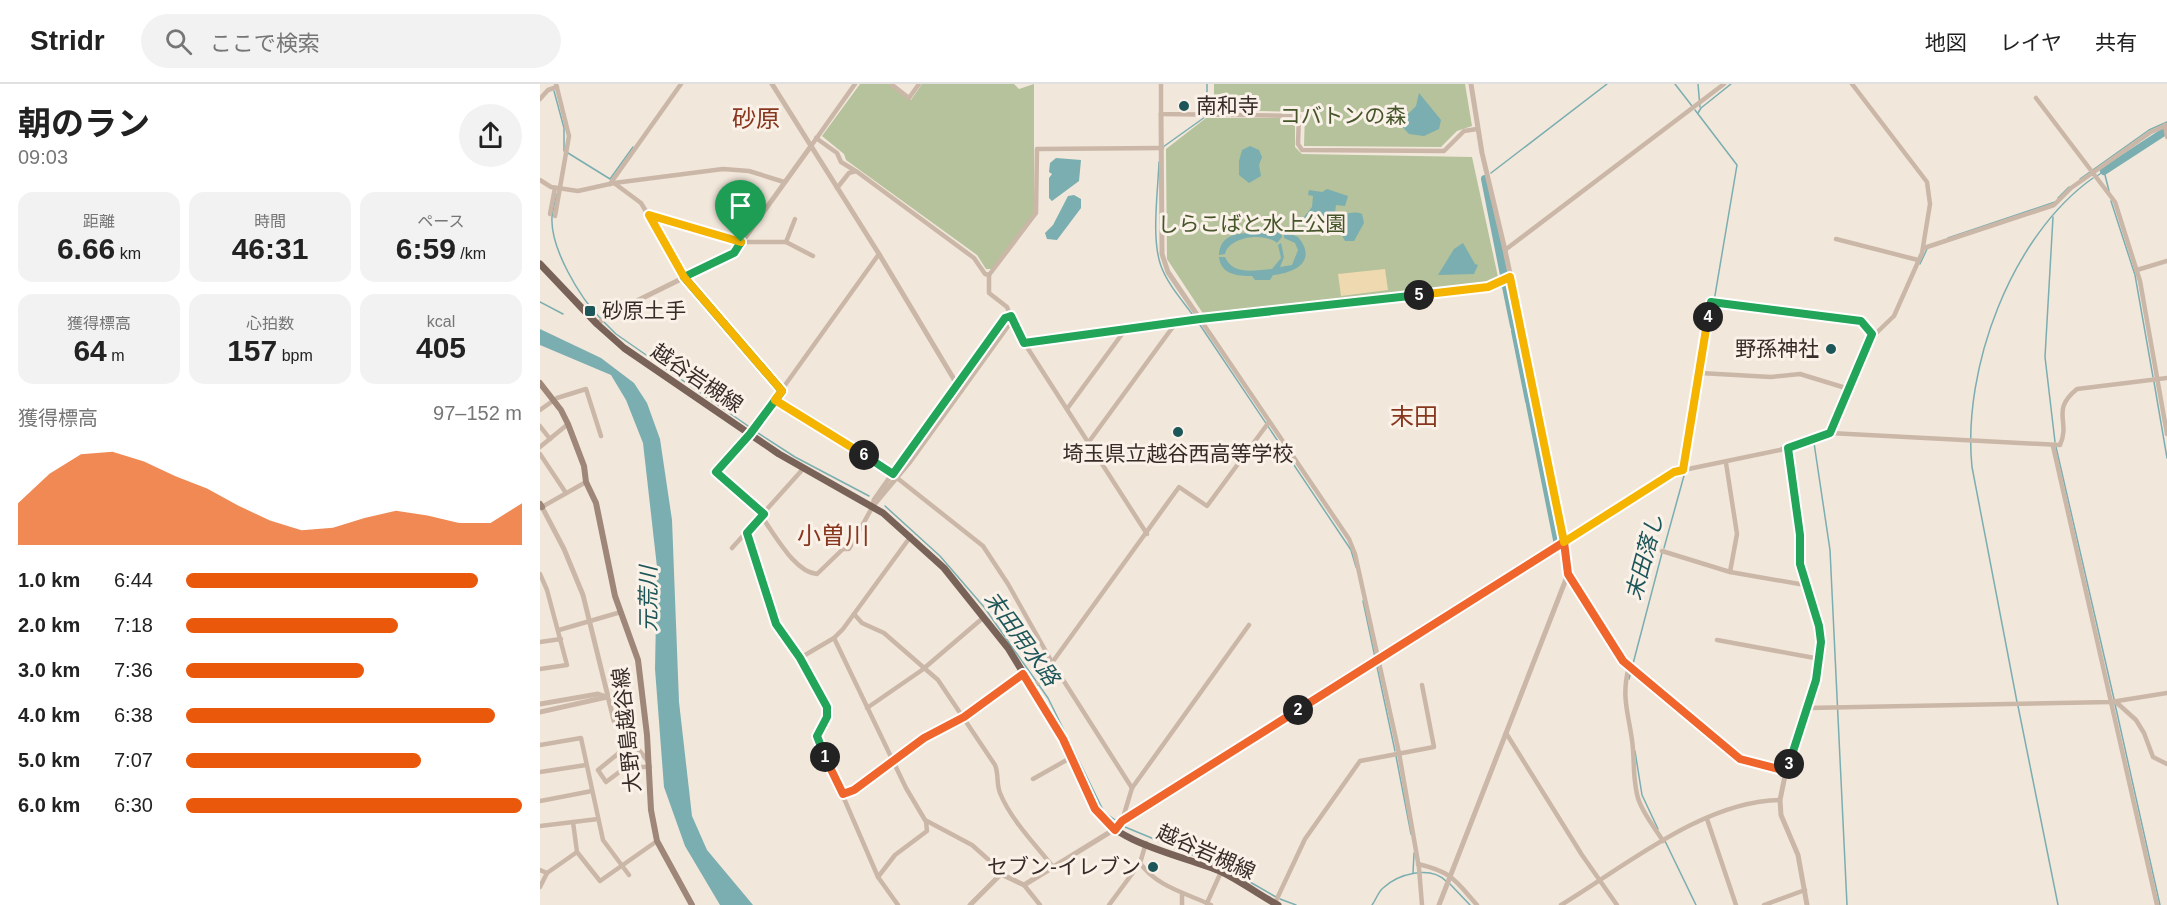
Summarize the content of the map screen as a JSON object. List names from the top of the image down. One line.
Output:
{"streets":{"main road":["越谷岩槻線","大野島越谷線"]},"districts":["砂原","末田","小曽川"],"water":["末田落し","元荒川","末田用水路"],"parks":["コバトンの森","しらこばと水上公園"],"places":{"other":["南和寺","野孫神社","埼玉県立越谷西高等学校","セブン-イレブン"],"transit":["砂原土手"]},"page":{"header":"Stridr","search":"ここで検索","nav":["地図","レイヤ","共有"],"heading":["朝のラン","09:03"],"stats":[["距離","6.66 km"],["時間","46:31"],["ペース","6:59 /km"],["獲得標高","64 m"],["心拍数","157 bpm"],["kcal","405"]],"pins":["5","4","6","2","1","3"],"chart":["獲得標高","97–152 m"],"list":[{"name":"1.0 km","note":"6:44"},{"name":"2.0 km","note":"7:18"},{"name":"3.0 km","note":"7:36"},{"name":"4.0 km","note":"6:38"},{"name":"5.0 km","note":"7:07"},{"name":"6.0 km","note":"6:30"}]}}
